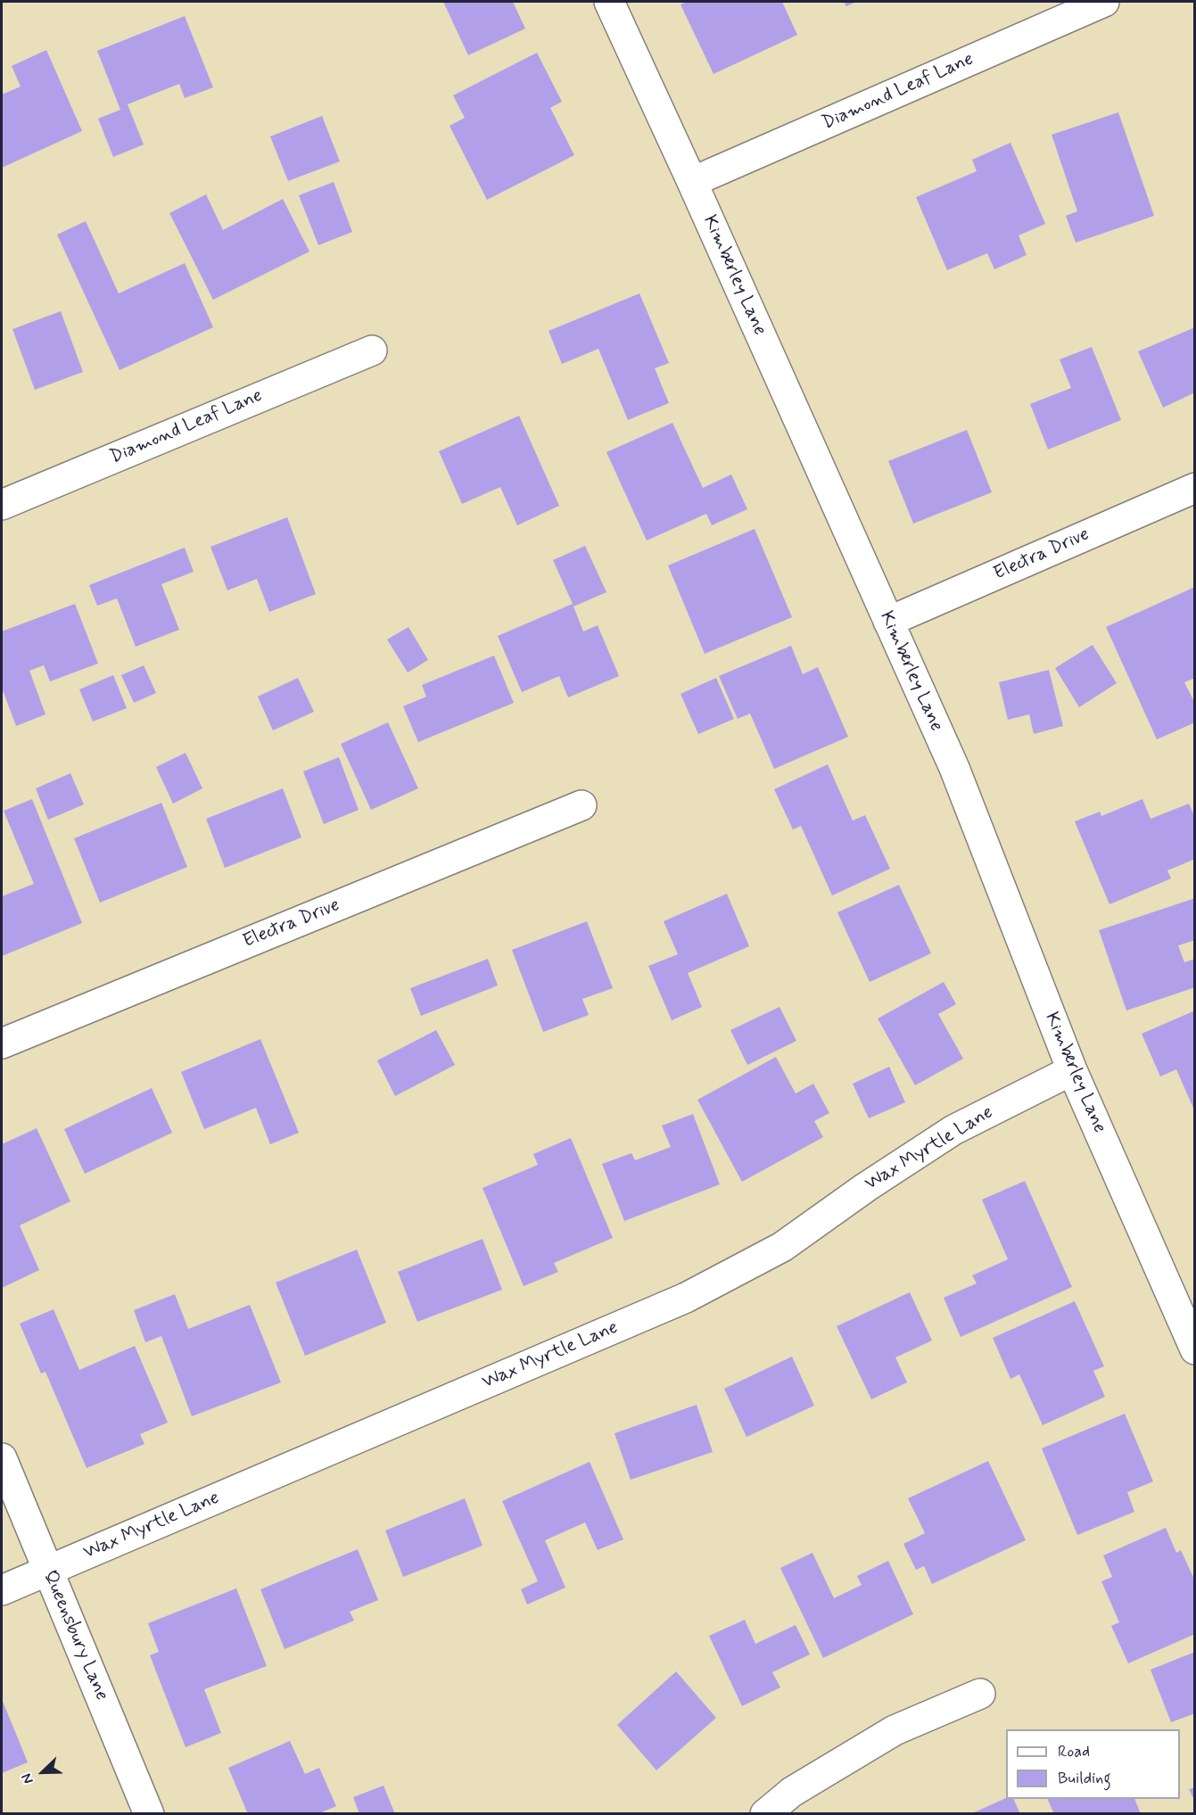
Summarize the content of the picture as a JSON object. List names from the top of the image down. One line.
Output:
{"streets":{"street":["Diamond Leaf Lane","Kimberley Lane","Electra Drive","Wax Myrtle Lane","Queensbury Lane"]},"crossings":[["Diamond Leaf Lane","Kimberley Lane"],["Kimberley Lane","Electra Drive"],["Kimberley Lane","Wax Myrtle Lane"],["Wax Myrtle Lane","Queensbury Lane"]],"legend":["Road","Building"],"north":"bottom left"}
